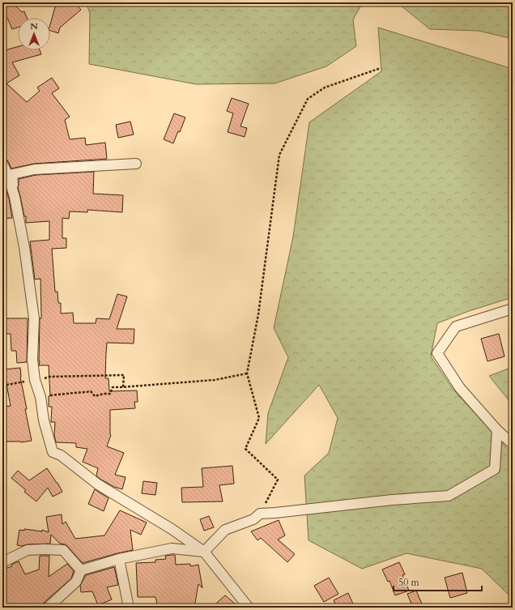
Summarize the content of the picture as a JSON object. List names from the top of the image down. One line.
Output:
{"scale_bar":"50 m","north":"top"}
